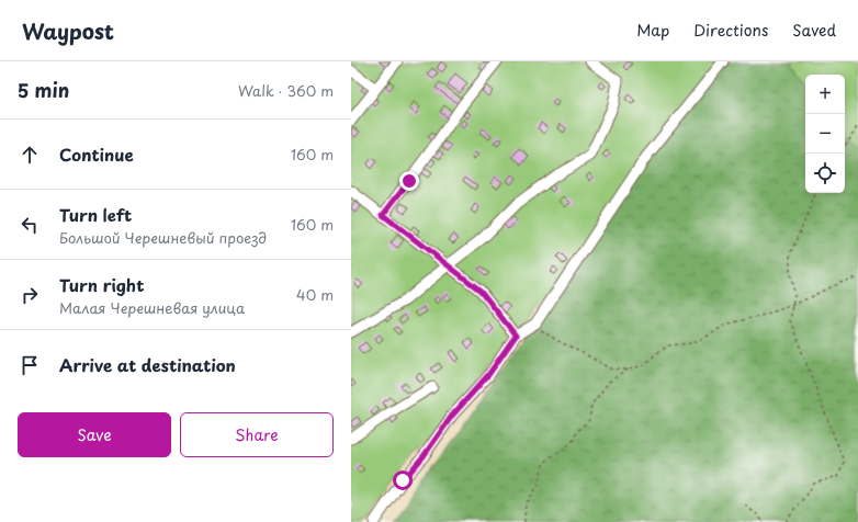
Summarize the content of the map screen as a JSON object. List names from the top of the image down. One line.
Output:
{"page":{"header":"Waypost","nav":["Map","Directions","Saved"],"heading":["5 min","Walk · 360 m"],"map_buttons":["+","−"],"list":[["Continue","160 m"],["Turn left","Большой Черешневый проезд","160 m"],["Turn right","Малая Черешневая улица","40 m"],"Arrive at destination"],"buttons":["Save","Share"]}}
